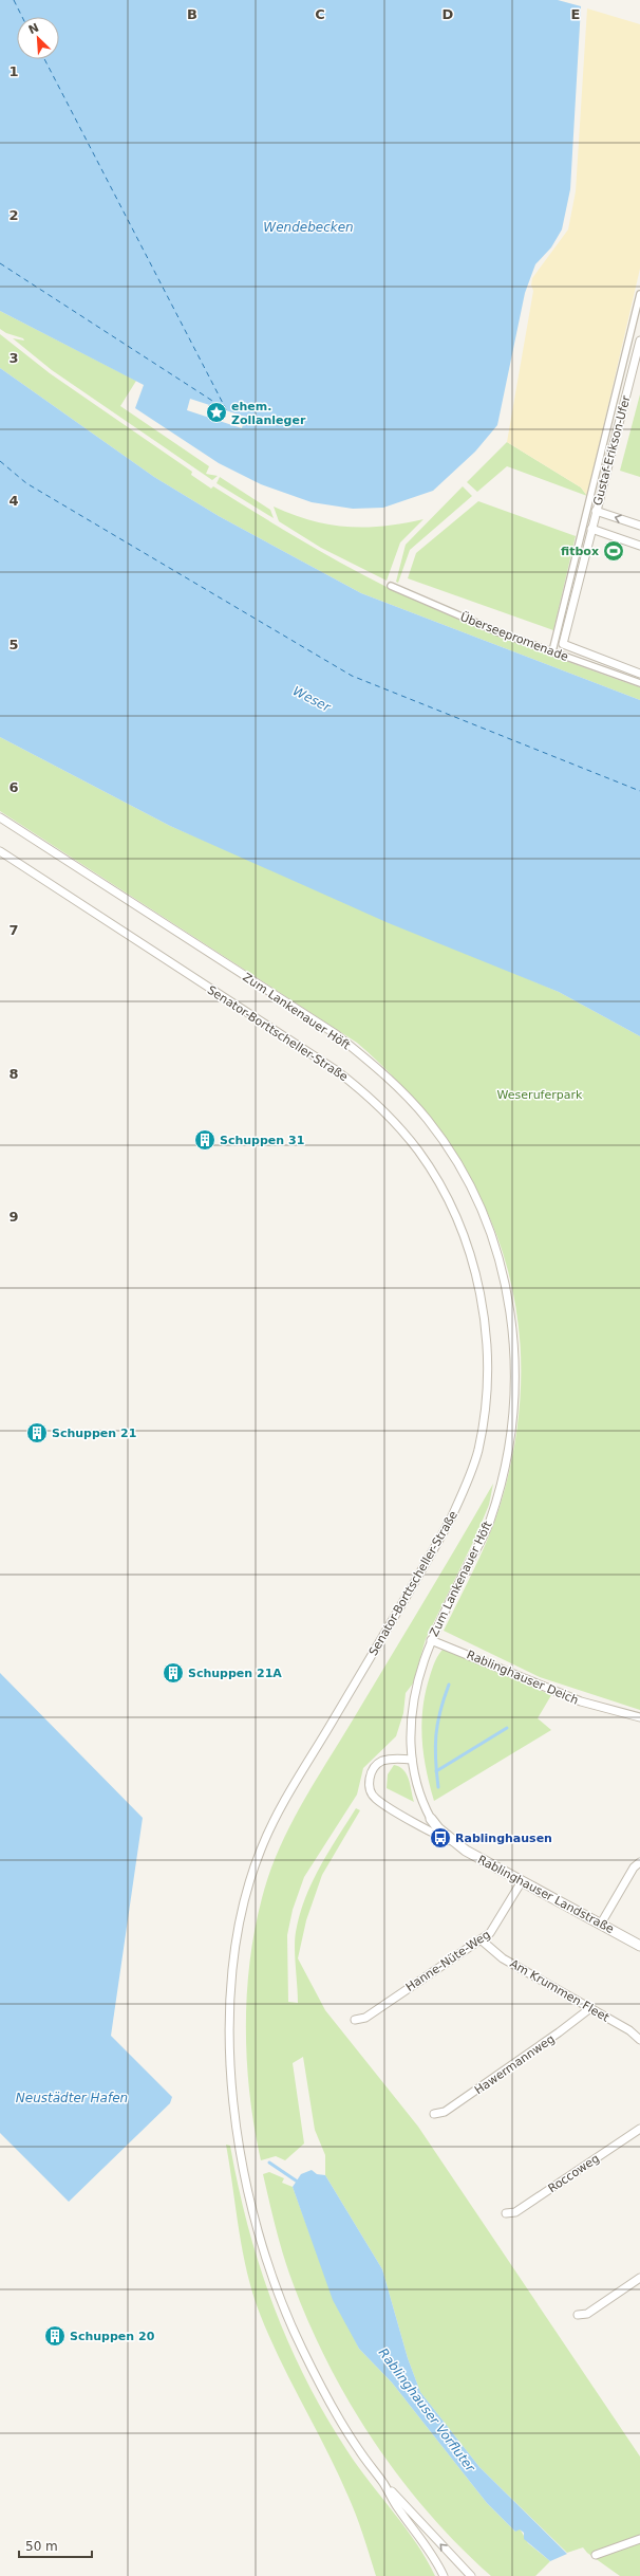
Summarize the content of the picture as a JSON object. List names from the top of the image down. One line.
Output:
{"streets":{"street":["Gustaf-Erikson-Ufer","Überseepromenade","Zum Lankenauer Höft","Senator-Borttscheller-Straße","Rablinghauser Deich","Rablinghauser Landstraße","Hanne-Nüte-Weg","Am Krummen Fleet","Hawermannweg","Roccoweg"]},"crossings":[["Gustaf-Erikson-Ufer","Überseepromenade"],["Zum Lankenauer Höft","Rablinghauser Deich"],["Zum Lankenauer Höft","Rablinghauser Landstraße"],["Rablinghauser Landstraße","Hanne-Nüte-Weg"],["Hanne-Nüte-Weg","Am Krummen Fleet"],["Am Krummen Fleet","Hawermannweg"]],"water":["Wendebecken","Weser","Neustädter Hafen","Rablinghauser Vorfluter"],"parks":["Weseruferpark"],"places":{"place":["ehem. Zollanleger"],"sports":["fitbox"],"building":["Schuppen 31","Schuppen 21","Schuppen 21A","Schuppen 20"],"bus stop":["Rablinghausen"]},"scale_bar":"50 m","north":"top left","grid":{"columns":["B","C","D","E"],"rows":["1","2","3","4","5","6","7","8","9"]}}
